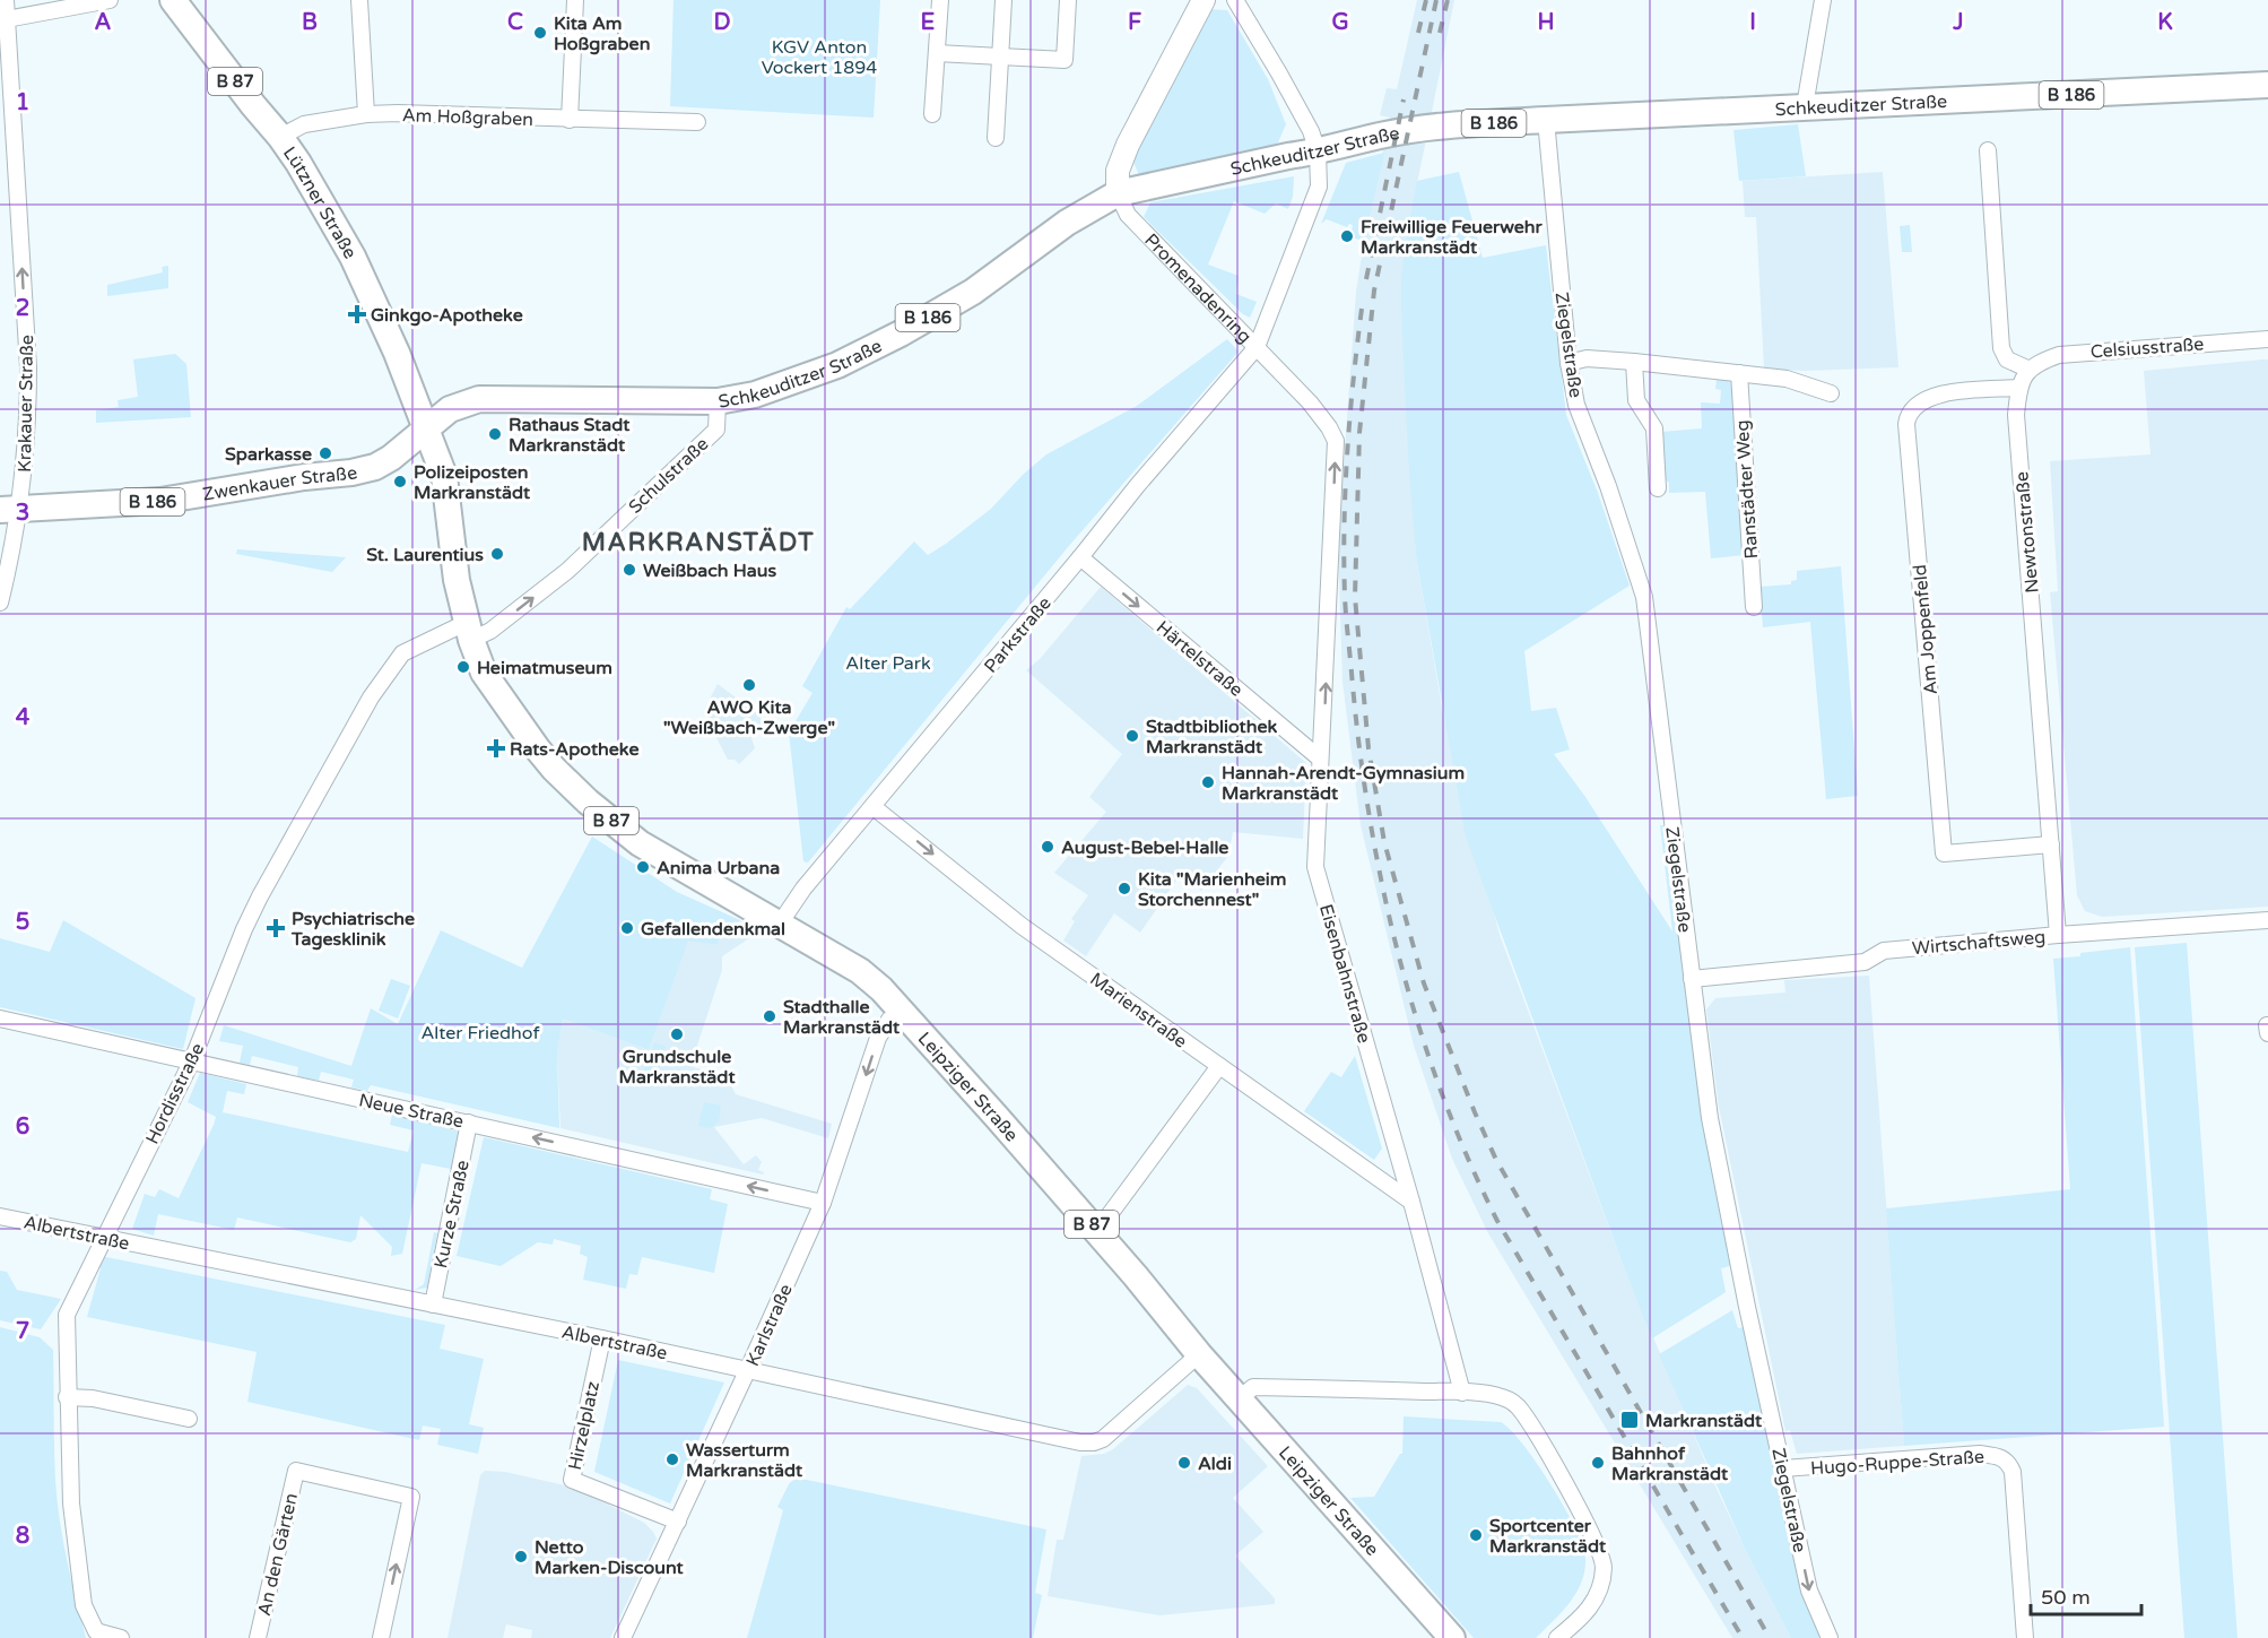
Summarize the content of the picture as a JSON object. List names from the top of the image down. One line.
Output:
{"streets":{"main road":["B 87","B 186","Schkeuditzer Straße","Lützner Straße","Zwenkauer Straße","Leipziger Straße"],"street":["Am Hoßgraben","Promenadenring","Ziegelstraße","Celsiusstraße","Krakauer Straße","Schulstraße","Ranstädter Weg","Newtonstraße","Am Joppenfeld","Parkstraße","Härtelstraße","Wirtschaftsweg","Eisenbahnstraße","Marienstraße","Hordisstraße","Neue Straße","Kurze Straße","Albertstraße","Karlstraße","Hirzelplatz","Hugo-Ruppe-Straße","An den Gärten"]},"crossings":[["Schkeuditzer Straße","Lützner Straße"],["Schkeuditzer Straße","Promenadenring"],["Schkeuditzer Straße","Ziegelstraße"],["Schkeuditzer Straße","Schulstraße"],["Schkeuditzer Straße","Zwenkauer Straße"],["Schkeuditzer Straße","Leipziger Straße"],["Am Hoßgraben","Lützner Straße"],["Lützner Straße","Zwenkauer Straße"],["Lützner Straße","Leipziger Straße"],["Promenadenring","Parkstraße"],["Promenadenring","Eisenbahnstraße"],["Ziegelstraße","Wirtschaftsweg"],["Ziegelstraße","Hugo-Ruppe-Straße"],["Celsiusstraße","Newtonstraße"],["Krakauer Straße","Zwenkauer Straße"],["Schulstraße","Leipziger Straße"],["Schulstraße","Hordisstraße"],["Zwenkauer Straße","Leipziger Straße"],["Newtonstraße","Am Joppenfeld"],["Newtonstraße","Wirtschaftsweg"],["Parkstraße","Härtelstraße"],["Parkstraße","Eisenbahnstraße"],["Parkstraße","Marienstraße"],["Parkstraße","Leipziger Straße"],["Härtelstraße","Eisenbahnstraße"],["Eisenbahnstraße","Marienstraße"],["Leipziger Straße","Hordisstraße"],["Leipziger Straße","Albertstraße"],["Leipziger Straße","Karlstraße"],["Hordisstraße","Neue Straße"],["Hordisstraße","Albertstraße"],["Neue Straße","Kurze Straße"],["Neue Straße","Karlstraße"],["Kurze Straße","Albertstraße"],["Albertstraße","Karlstraße"],["Albertstraße","Hirzelplatz"],["Karlstraße","Hirzelplatz"]],"one_way":["Krakauer Straße","Schulstraße","Härtelstraße","Eisenbahnstraße","Marienstraße","Neue Straße"],"districts":["MARKRANSTÄDT"],"parks":["KGV Anton Vockert 1894","Alter Park","Alter Friedhof"],"places":{"other":["Kita Am Hoßgraben","Freiwillige Feuerwehr Markranstädt","Rathaus Stadt Markranstädt","Sparkasse","Polizeiposten Markranstädt","St. Laurentius","Weißbach Haus","Heimatmuseum","AWO Kita \"Weißbach-Zwerge\"","Stadtbibliothek Markranstädt","Hannah-Arendt-Gymnasium Markranstädt","August-Bebel-Halle","Anima Urbana","Kita \"Marienheim Storchennest\"","Gefallendenkmal","Stadthalle Markranstädt","Grundschule Markranstädt","Wasserturm Markranstädt","Aldi","Bahnhof Markranstädt","Sportcenter Markranstädt","Netto Marken-Discount"],"health":["Ginkgo-Apotheke","Rats-Apotheke","Psychiatrische Tagesklinik"],"transit":["Markranstädt"]},"scale_bar":"50 m","grid":{"columns":["A","B","C","D","E","F","G","H","I","J","K"],"rows":["1","2","3","4","5","6","7","8"]}}
